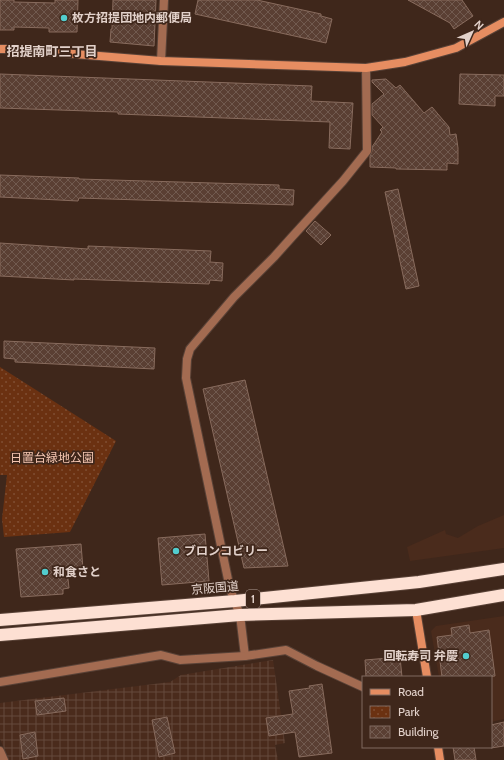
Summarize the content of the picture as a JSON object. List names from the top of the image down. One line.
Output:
{"streets":{"highway":["京阪国道","1"]},"districts":["招提南町三丁目"],"parks":["日置台緑地公園"],"places":["枚方招提団地内郵便局","ブロンコビリー","和食さと","回転寿司 弁慶"],"legend":["Road","Park","Building"],"north":"top right"}
